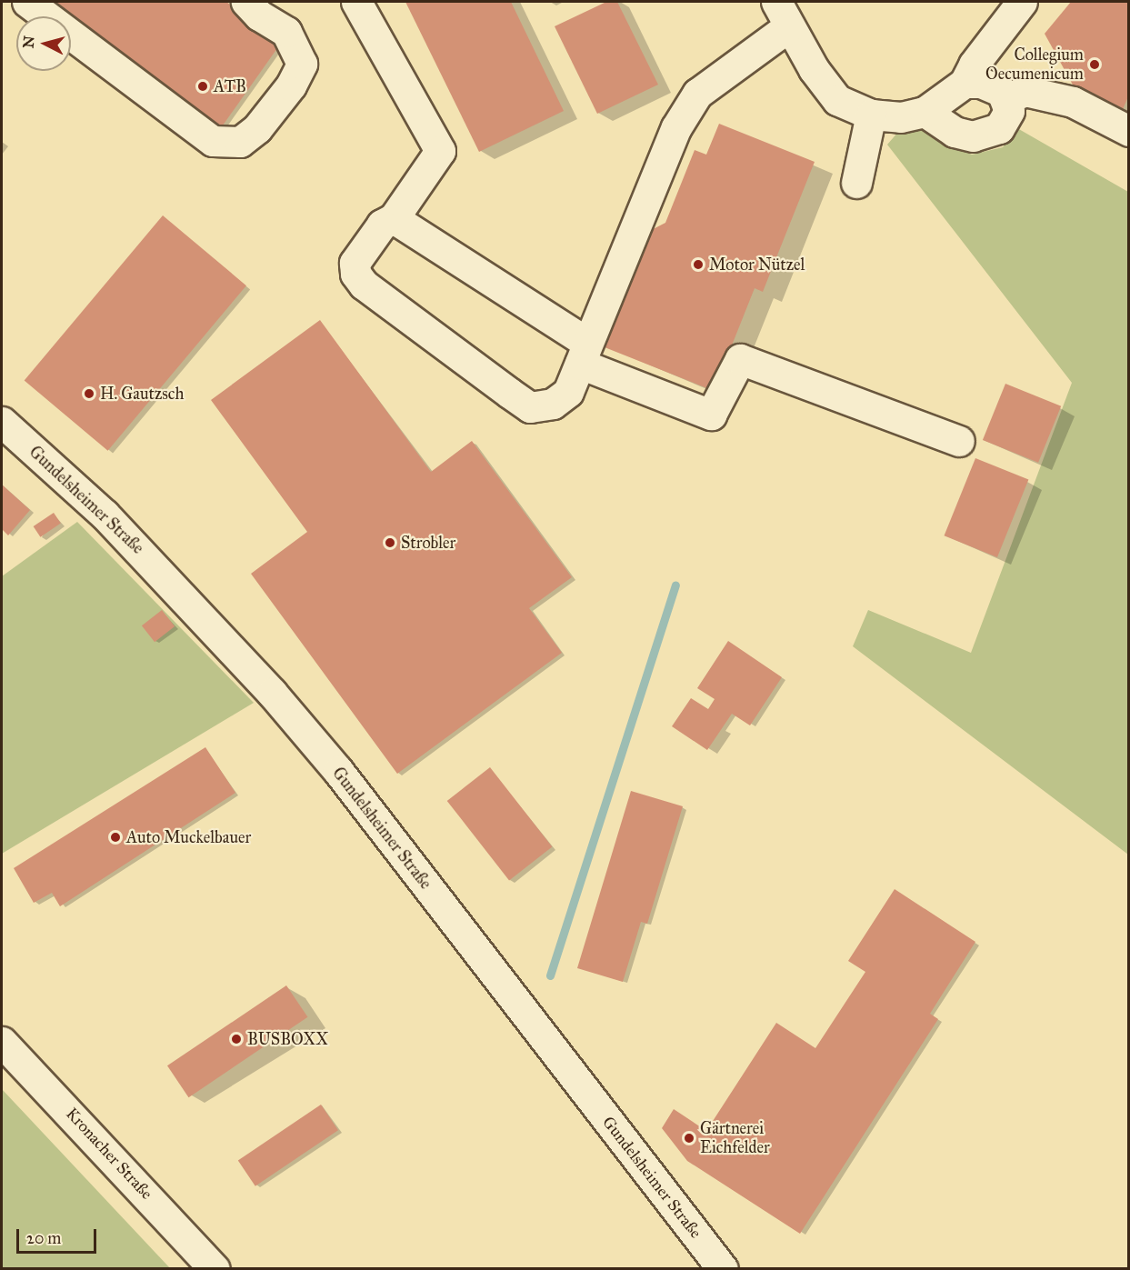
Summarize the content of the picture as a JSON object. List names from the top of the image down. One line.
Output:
{"streets":{"street":["Gundelsheimer Straße","Kronacher Straße"]},"places":["Collegium Oecumenicum","ATB","Motor Nützel","H. Gautzsch","Strobler","Auto Muckelbauer","BUSBOXX","Gärtnerei Eichfelder"],"scale_bar":"20 m","north":"left"}
